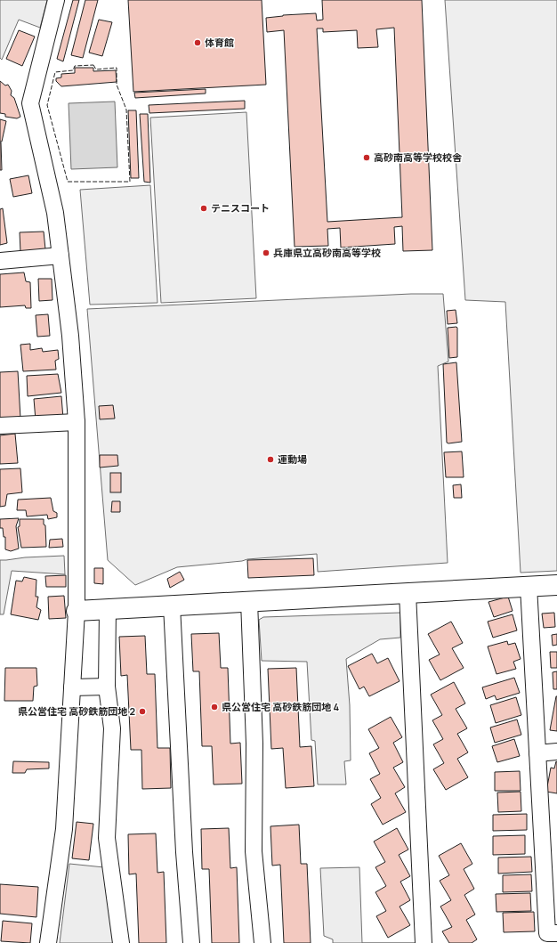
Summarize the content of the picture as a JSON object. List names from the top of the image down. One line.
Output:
{"places":["体育館","高砂南高等学校校舎","テニスコート","兵庫県立高砂南高等学校","運動場","県公営住宅 高砂鉄筋団地 4","県公営住宅 高砂鉄筋団地 2"]}
